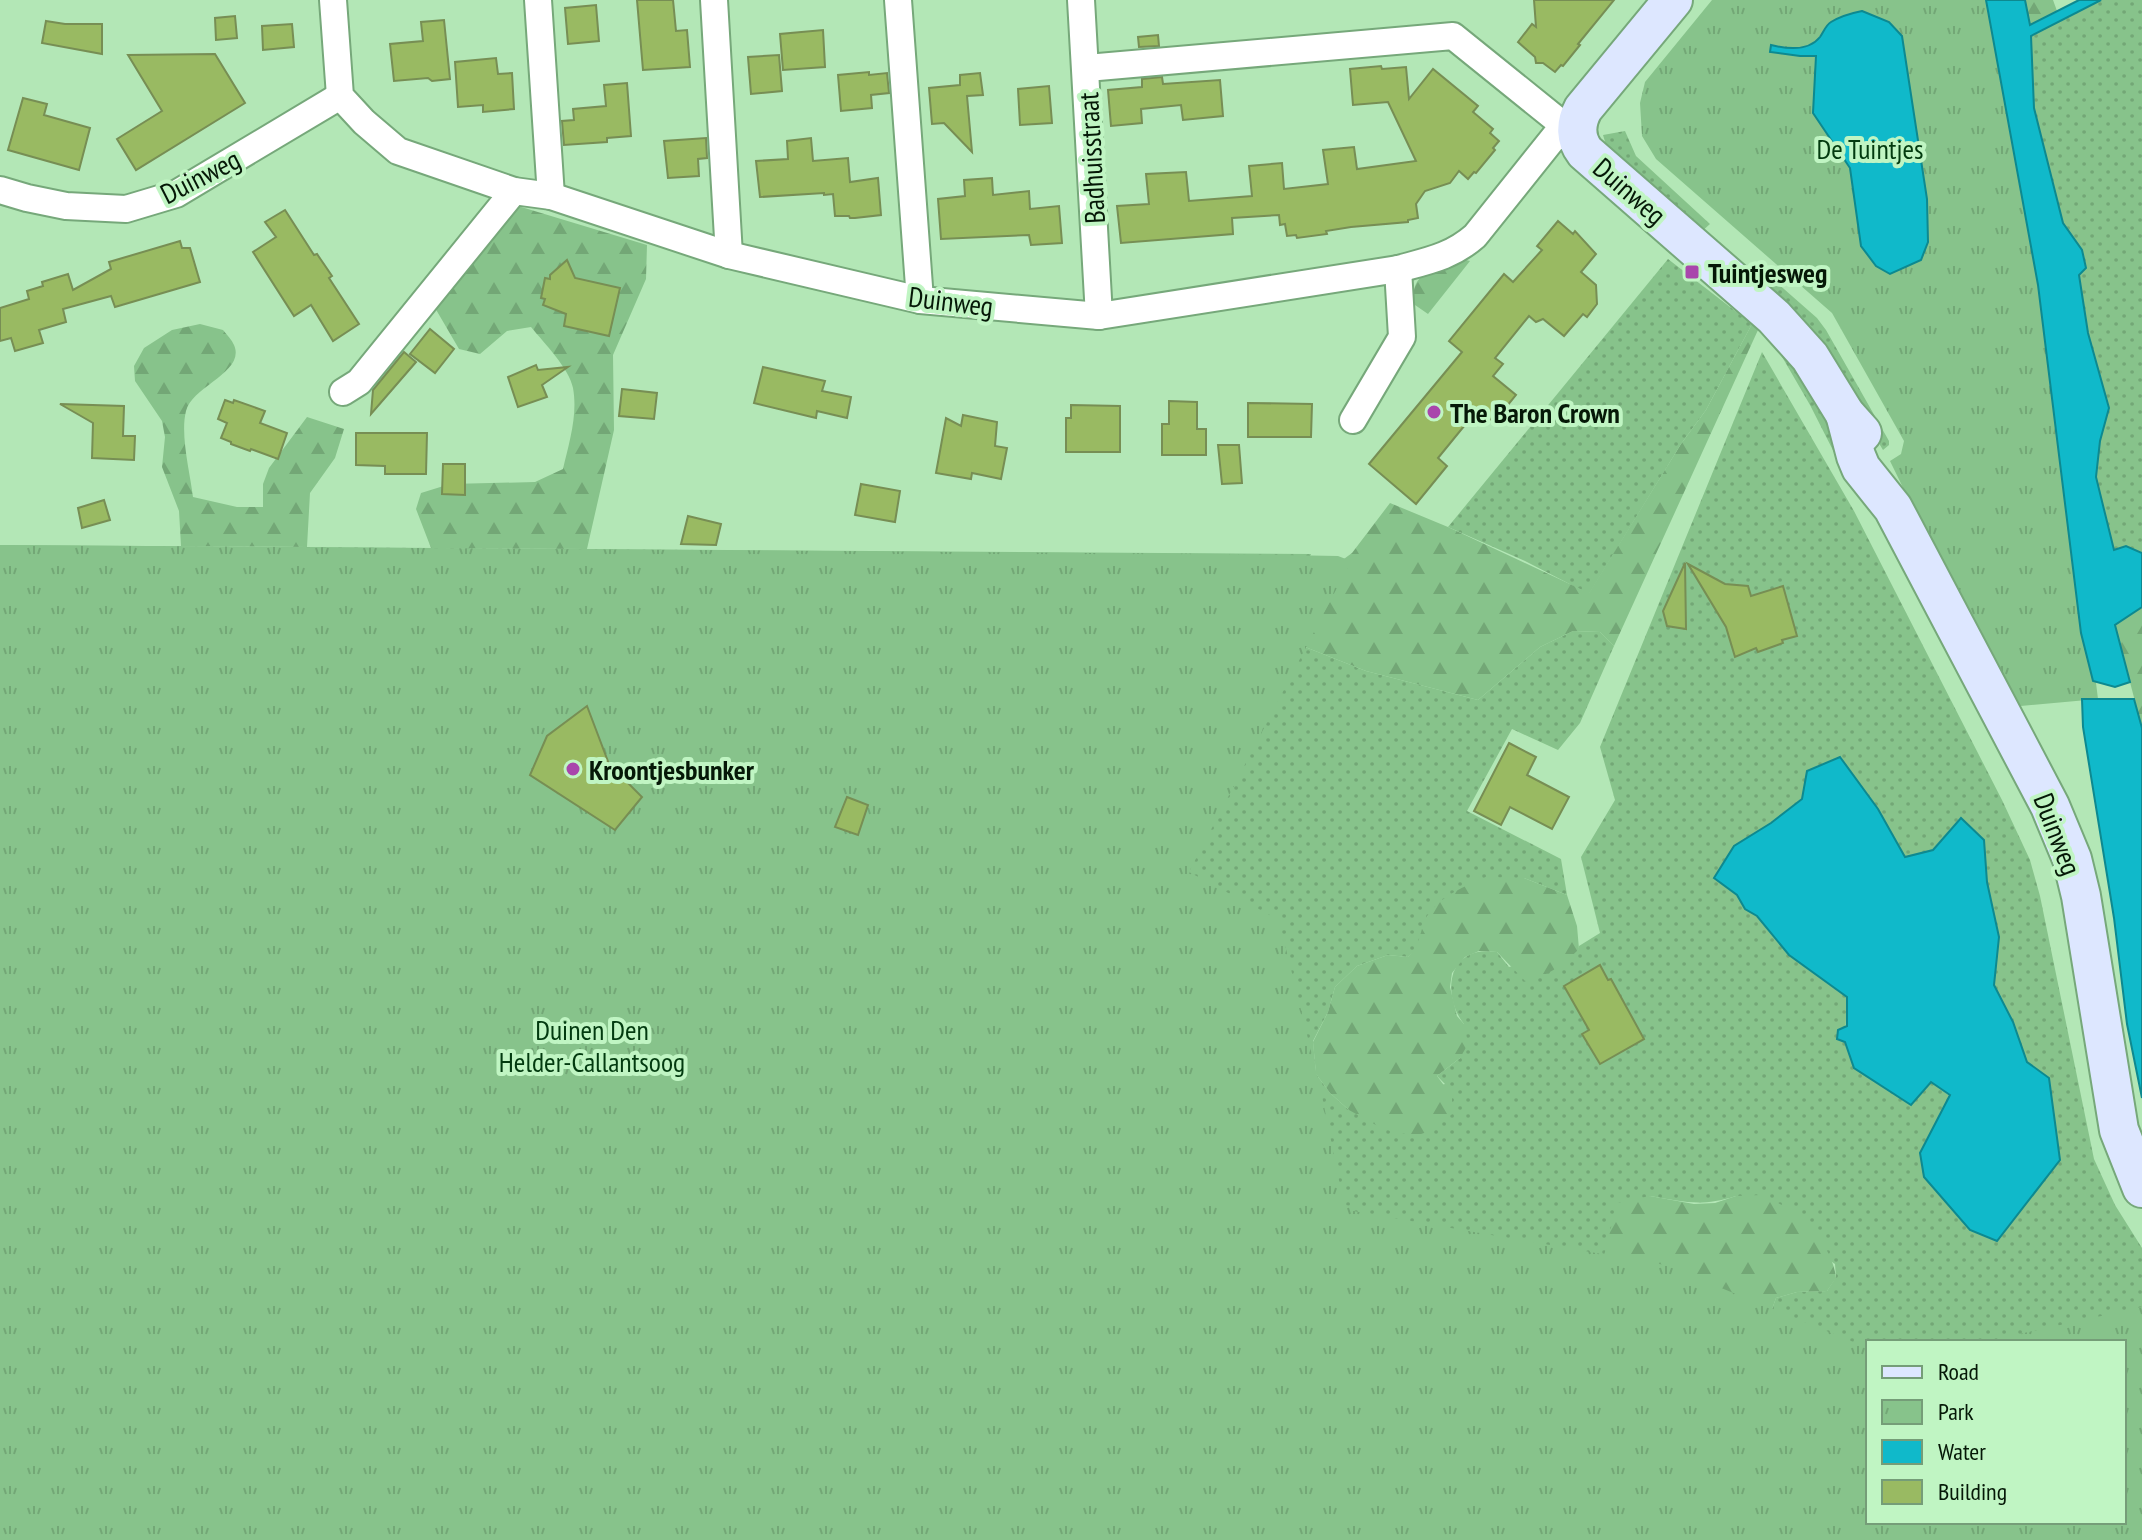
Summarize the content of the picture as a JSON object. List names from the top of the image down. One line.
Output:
{"streets":{"street":["Badhuisstraat","Duinweg"]},"crossings":[["Badhuisstraat","Duinweg"]],"parks":["De Tuintjes","Duinen Den Helder-Callantsoog"],"places":{"transit":["Tuintjesweg"],"other":["The Baron Crown","Kroontjesbunker"]},"legend":["Road","Park","Water","Building"]}
